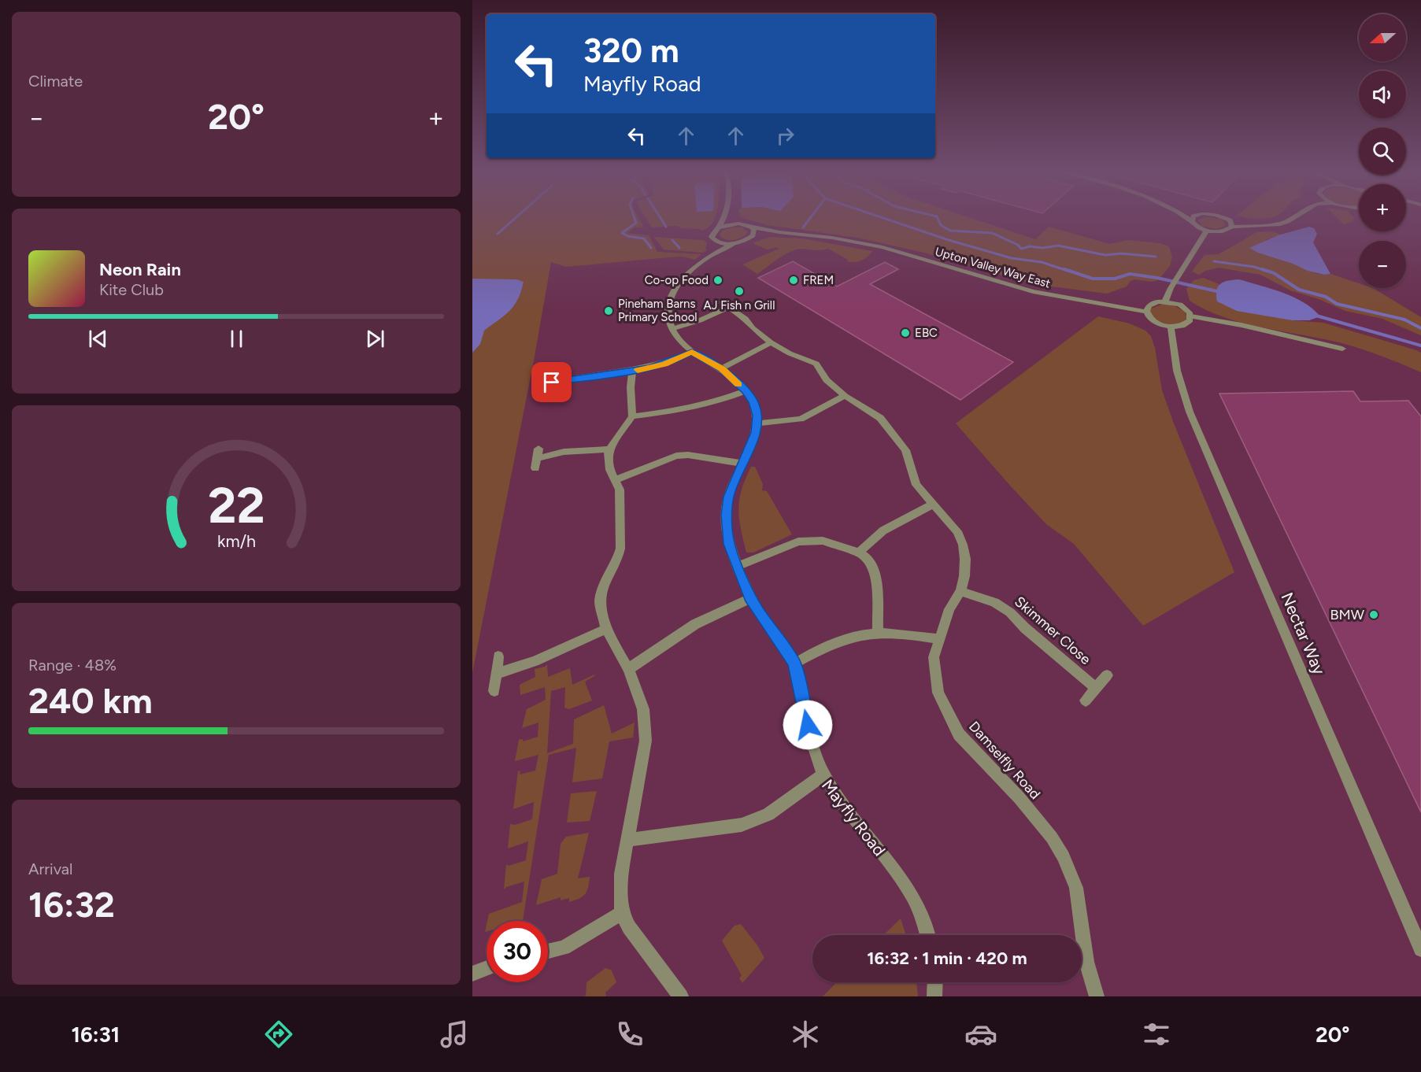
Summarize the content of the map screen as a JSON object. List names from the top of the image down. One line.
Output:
{"streets":{"street":["Upton Valley Way East","Skimmer Close","Nectar Way","Damselfly Road","Mayfly Road"]},"crossings":[["Skimmer Close","Damselfly Road"]],"places":["Co-op Food","FREM","AJ Fish n Grill","Pineham Barns Primary School","EBC","BMW"],"north":"left","page":{"tile":["Climate",["Range · 48%","240 km"],["Arrival","16:32"]],"map_buttons":["+","−"],"turn":["320 m","Mayfly Road"],"heat":["−","20°","+"],"song":["Neon Rain","Kite Club"],"limit":"30","trip":"16:32 · 1 min · 420 m","tabs":["16:31","20°"],"gauge":["22","km/h"]}}
